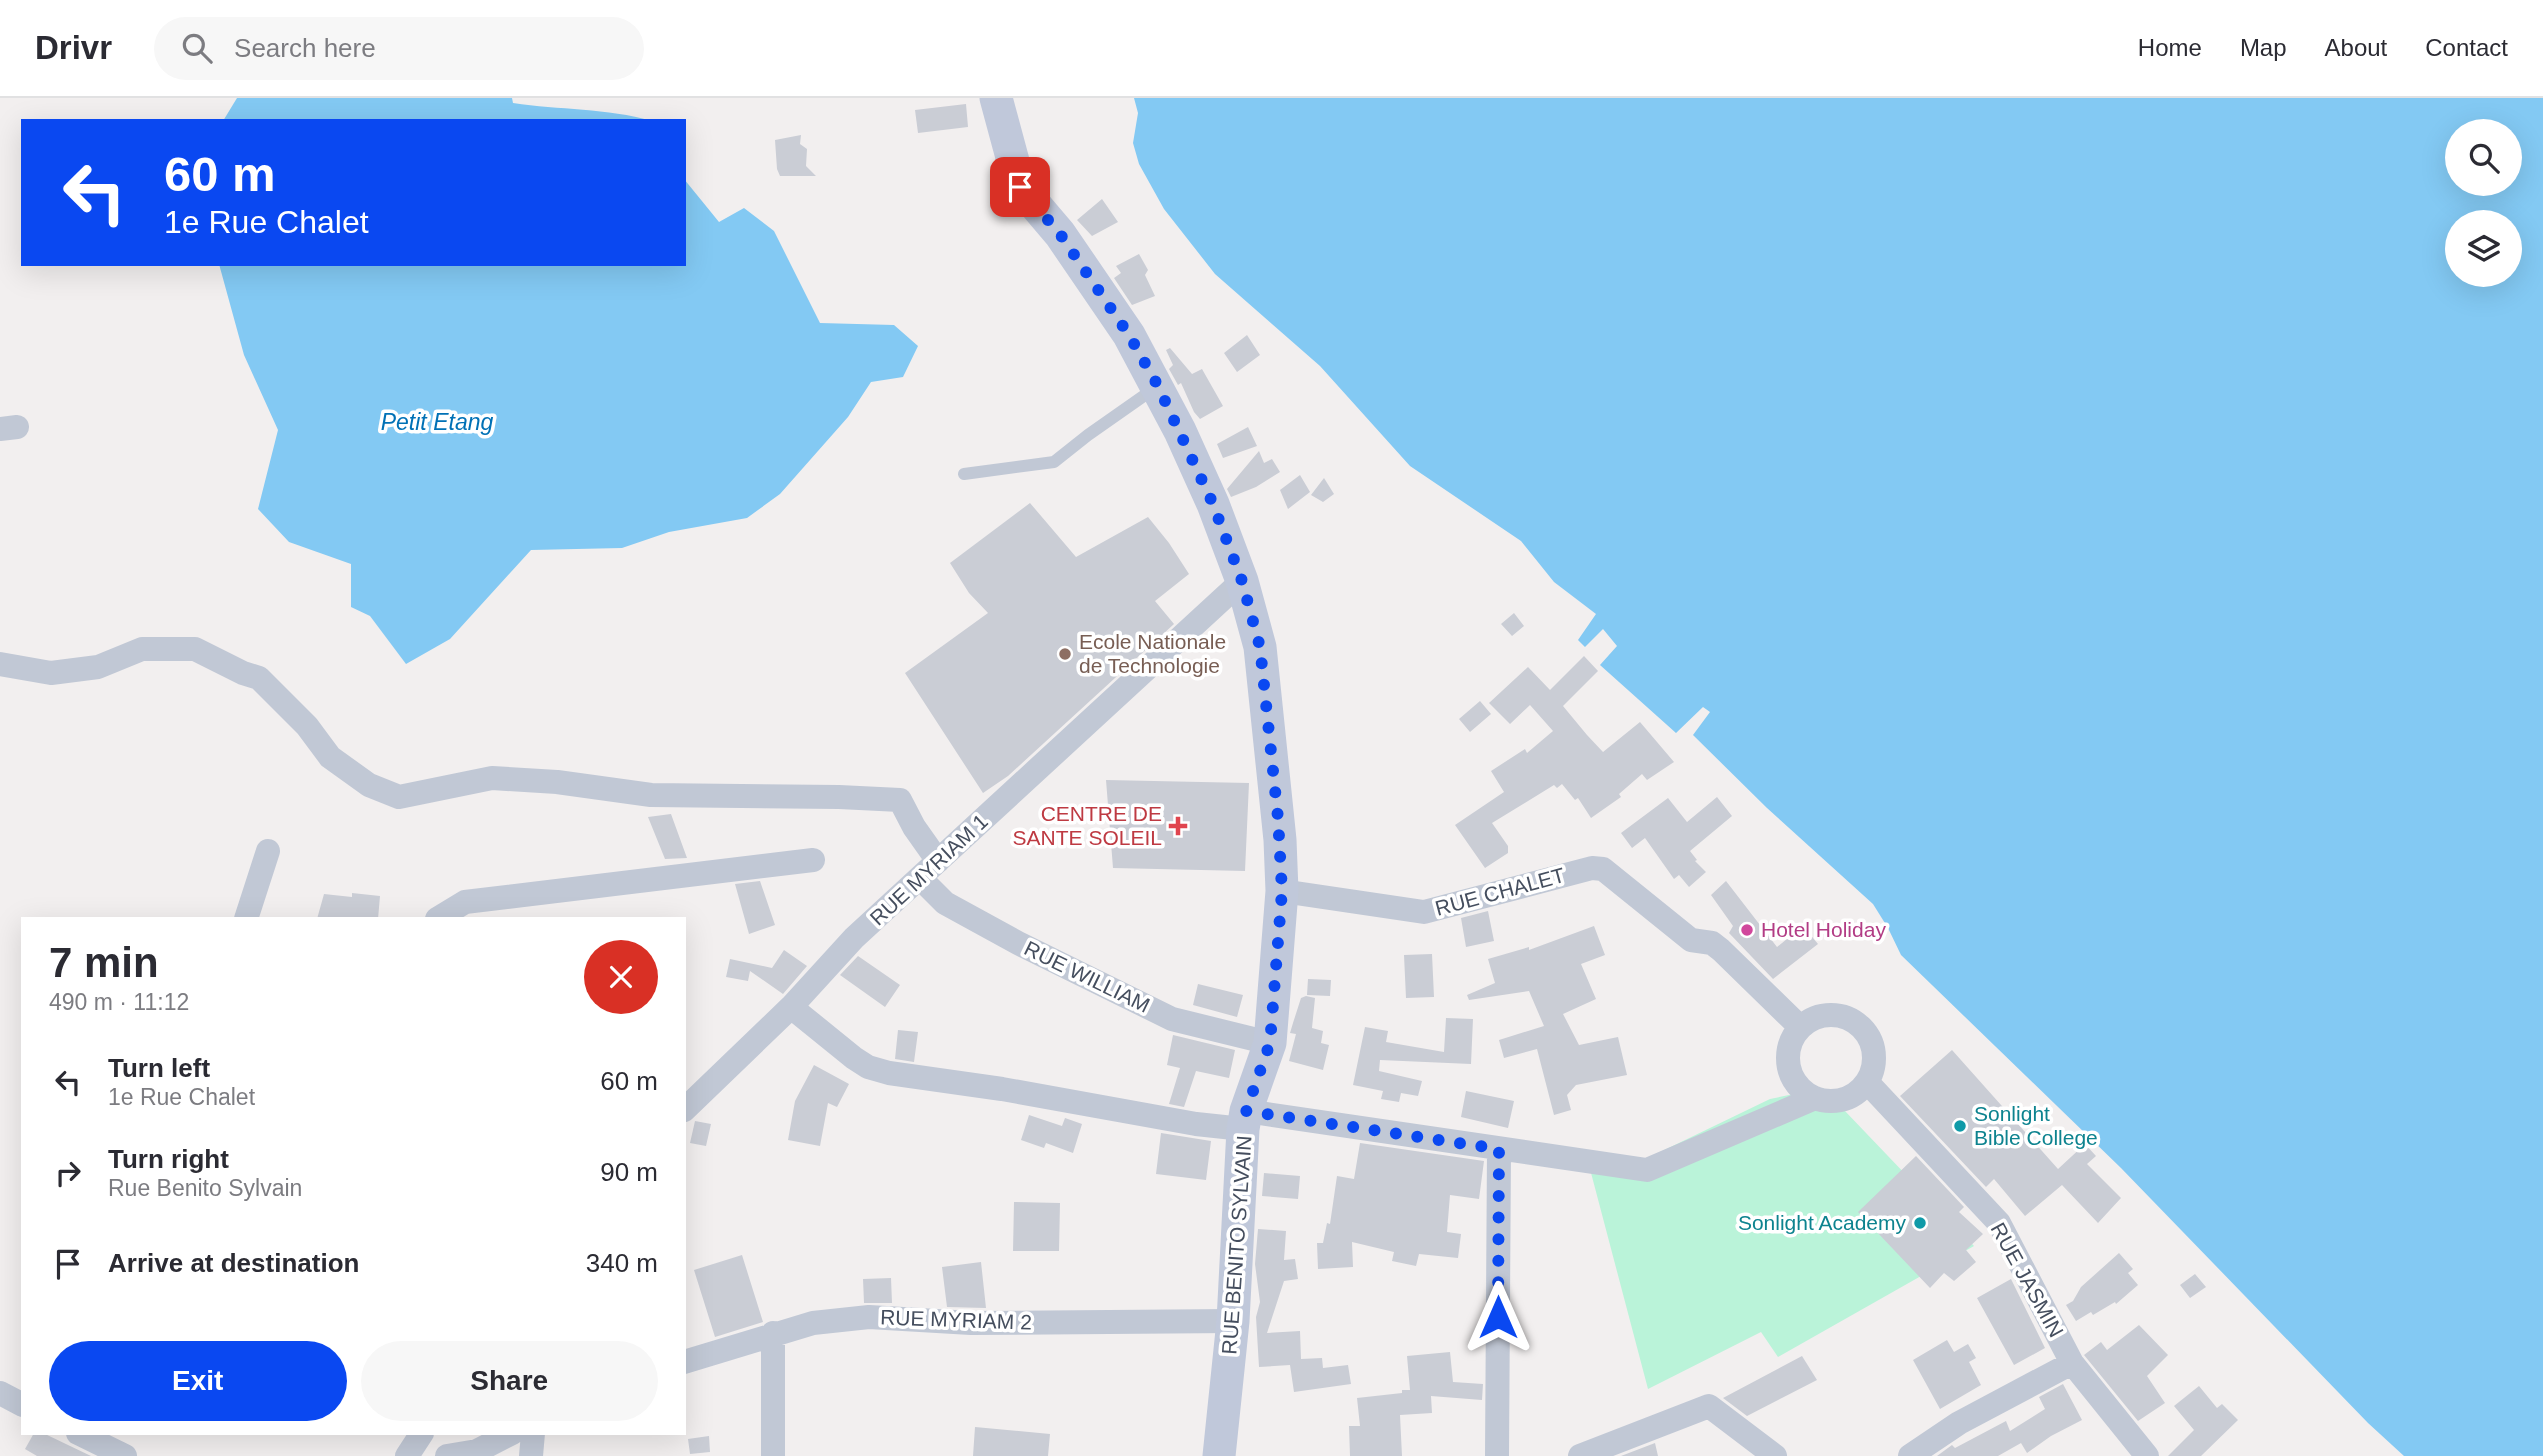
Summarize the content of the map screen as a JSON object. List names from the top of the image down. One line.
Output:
{"streets":{"main road":["RUE BENITO SYLVAIN"],"street":["RUE MYRIAM 1","RUE CHALET","RUE WILLIAM","RUE JASMIN","RUE MYRIAM 2"]},"crossings":[["RUE MYRIAM 1","RUE WILLIAM"],["RUE MYRIAM 1","RUE BENITO SYLVAIN"],["RUE CHALET","RUE BENITO SYLVAIN"],["RUE CHALET","RUE JASMIN"],["RUE WILLIAM","RUE BENITO SYLVAIN"],["RUE BENITO SYLVAIN","RUE MYRIAM 2"]],"water":["Petit Etang"],"places":{"other":["Ecole Nationale de Technologie","Hotel Holiday","Sonlight Bible College","Sonlight Academy"],"health":["CENTRE DE SANTE SOLEIL"]},"page":{"header":"Drivr","search":"Search here","nav":["Home","Map","About","Contact"],"turn":["60 m","1e Rue Chalet"],"heading":["7 min","490 m · 11:12"],"list":[{"name":"Turn left","note":"1e Rue Chalet","value":"60 m"},{"name":"Turn right","note":"Rue Benito Sylvain","value":"90 m"},{"name":"Arrive at destination","value":"340 m"}],"buttons":["Exit","Share"]}}
